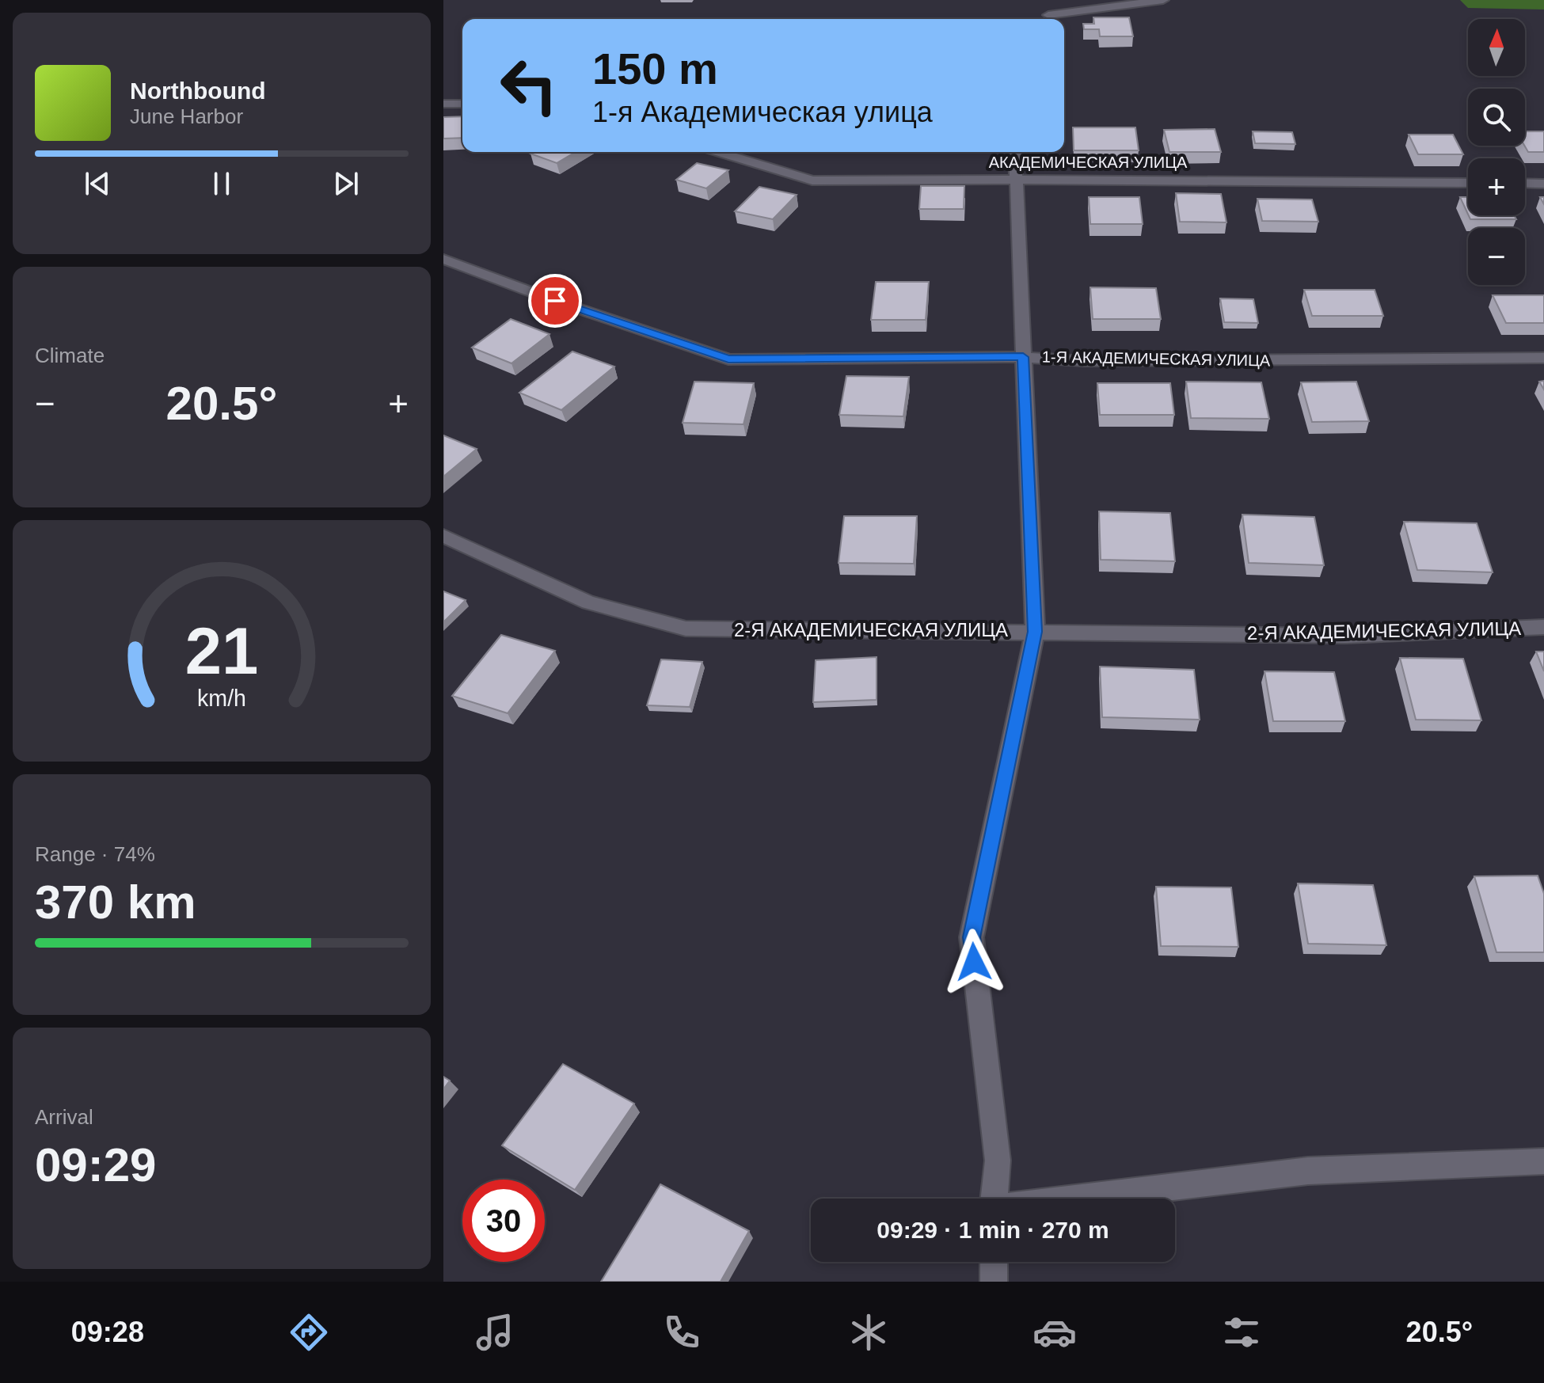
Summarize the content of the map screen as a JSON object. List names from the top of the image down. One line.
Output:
{"streets":{"street":["АКАДЕМИЧЕСКАЯ УЛИЦА","1-Я АКАДЕМИЧЕСКАЯ УЛИЦА","2-Я АКАДЕМИЧЕСКАЯ УЛИЦА"]},"north":"top","page":{"map_buttons":["+","−"],"turn":["150 m","1-я Академическая улица"],"song":["Northbound","June Harbor"],"tile":["Climate",["Range · 74%","370 km"],["Arrival","09:29"]],"heat":["−","20.5°","+"],"limit":"30","trip":"09:29 · 1 min · 270 m","tabs":["09:28","20.5°"],"gauge":["21","km/h"]}}
